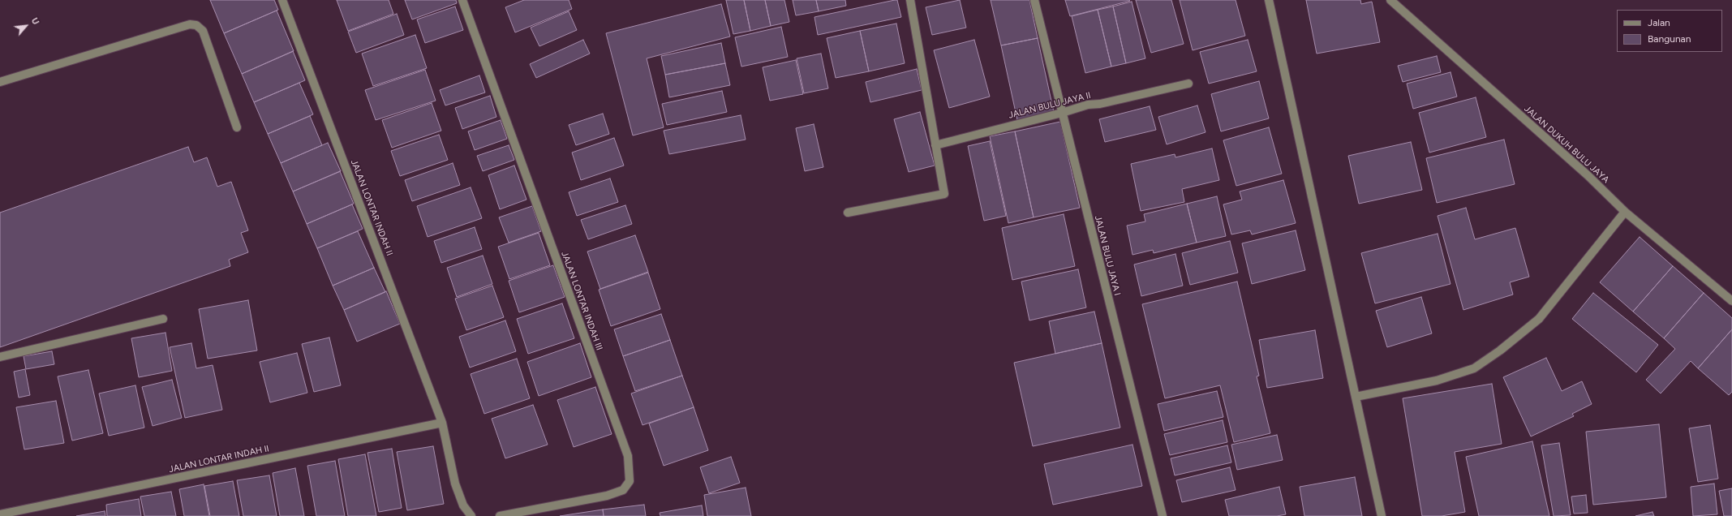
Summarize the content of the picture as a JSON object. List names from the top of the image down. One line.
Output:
{"streets":{"street":["JALAN BULU JAYA II","JALAN DUKUH BULU JAYA","JALAN LONTAR INDAH II","JALAN BULU JAYA I","JALAN LONTAR INDAH III"]},"crossings":[["JALAN BULU JAYA II","JALAN BULU JAYA I"]],"legend":["Jalan","Bangunan"],"north":"top right"}
